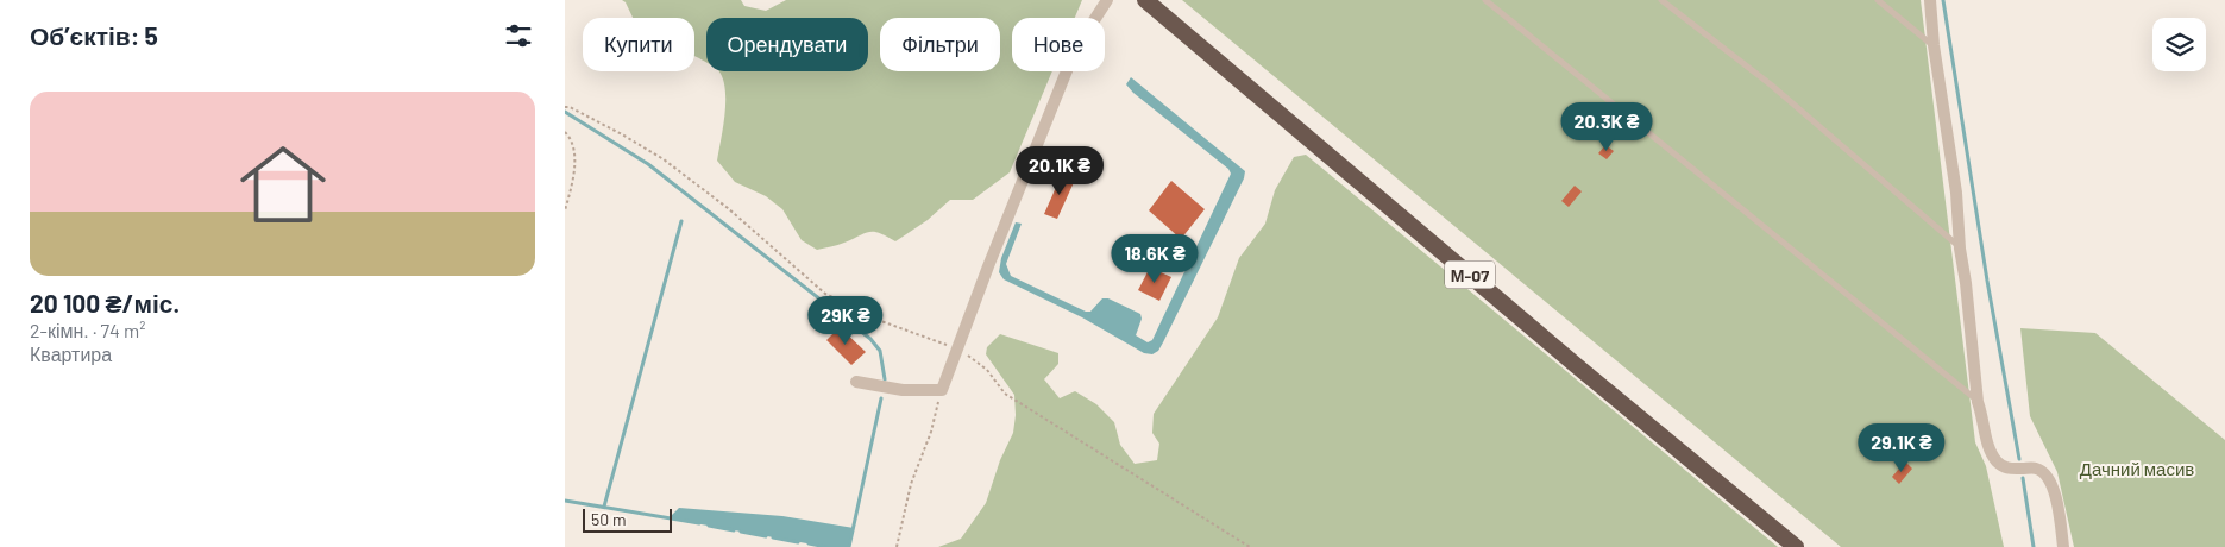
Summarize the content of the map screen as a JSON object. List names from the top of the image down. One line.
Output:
{"streets":{"highway":["М-07"]},"parks":["Дачний масив"],"scale_bar":"50 m","page":{"heading":"Об’єктів: 5","chip":["Купити","Орендувати","Фільтри","Нове"],"list":[{"name":"20 100 ₴/міс.","note":"2-кімн. · 74 m² · Квартира"}],"price":["20.3K ₴","20.1K ₴","18.6K ₴","29K ₴","29.1K ₴"],"scale":"50 m"}}
